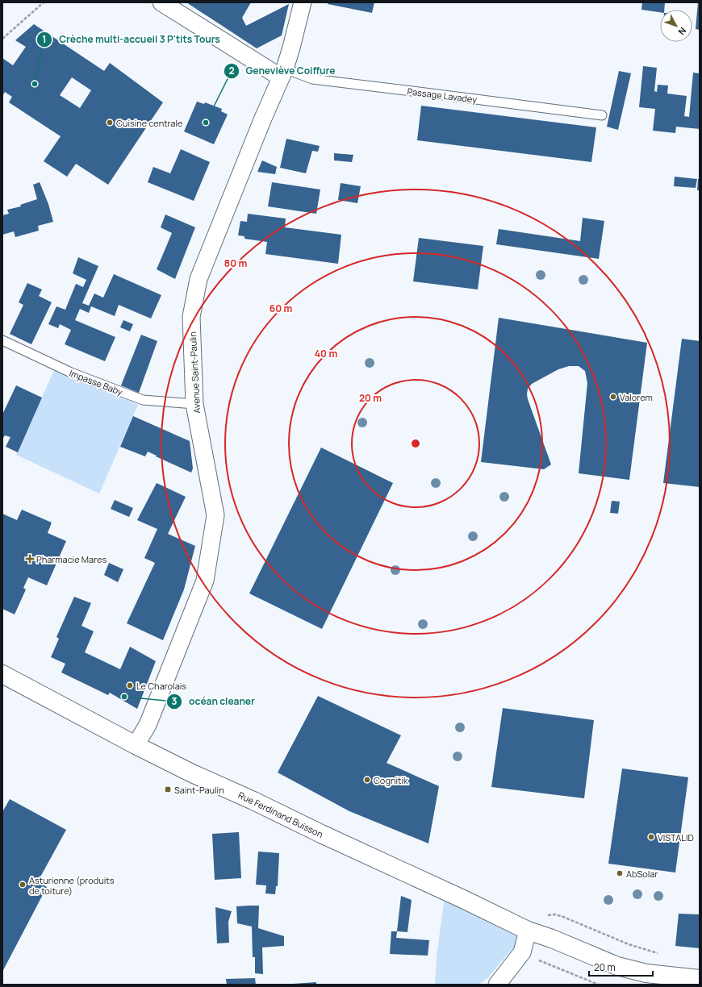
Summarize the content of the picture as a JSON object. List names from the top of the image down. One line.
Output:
{"streets":{"street":["Avenue Saint-Paulin","Rue Ferdinand Buisson"],"lane":["Passage Lavadey","Impasse Baby"]},"crossings":[["Passage Lavadey","Avenue Saint-Paulin"],["Avenue Saint-Paulin","Impasse Baby"],["Avenue Saint-Paulin","Rue Ferdinand Buisson"]],"places":{"other":["Crèche multi-accueil 3 P'tits Tours","Cuisine centrale","Geneviève Coiffure","Valorem","Le Charolais","océan cleaner","Cognitik","VISTALID","AbSolar","Asturienne (produits de toiture)"],"health":["Pharmacie Mares"],"transit":["Saint-Paulin"]},"scale_bar":"20 m","north":"bottom right","rings":["80 m","60 m","40 m","20 m"]}
